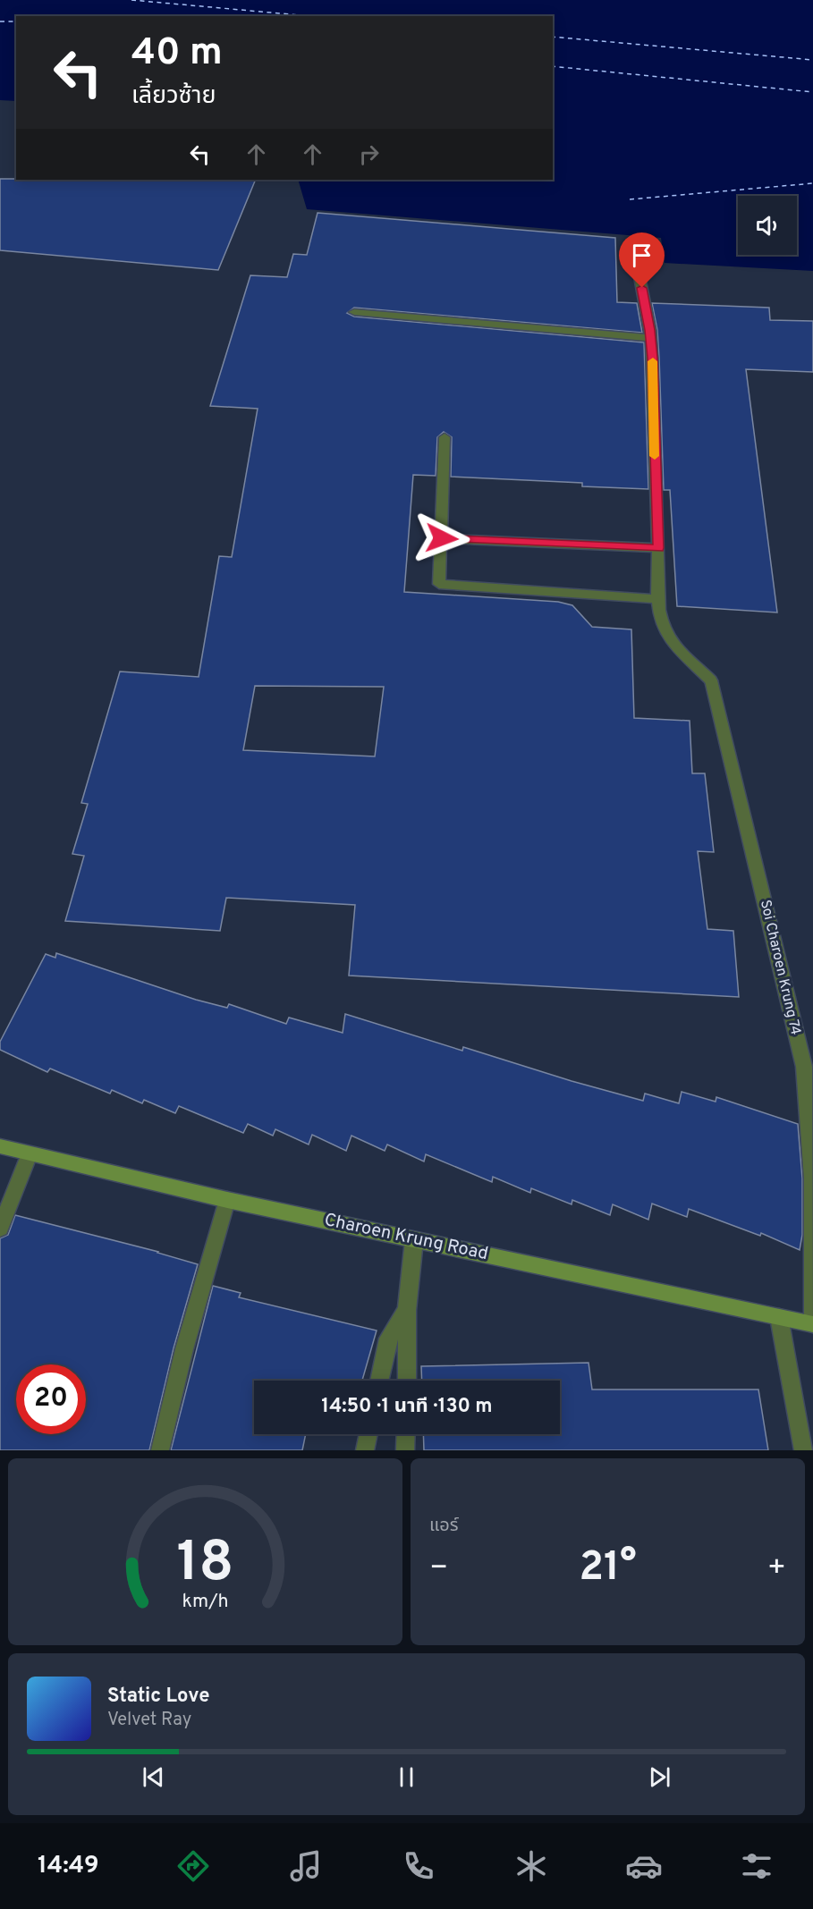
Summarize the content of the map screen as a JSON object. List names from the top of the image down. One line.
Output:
{"streets":{"main road":["Charoen Krung Road"],"street":["Soi Charoen Krung 74"]},"crossings":[["Soi Charoen Krung 74","Charoen Krung Road"]],"page":{"turn":["40 m","เลี้ยวซ้าย"],"limit":"20","trip":"14:50 · 1 นาที · 130 m","tile":"แอร์","heat":["−","21°","+"],"song":["Static Love","Velvet Ray"],"tabs":"14:49","gauge":["18","km/h"]}}
